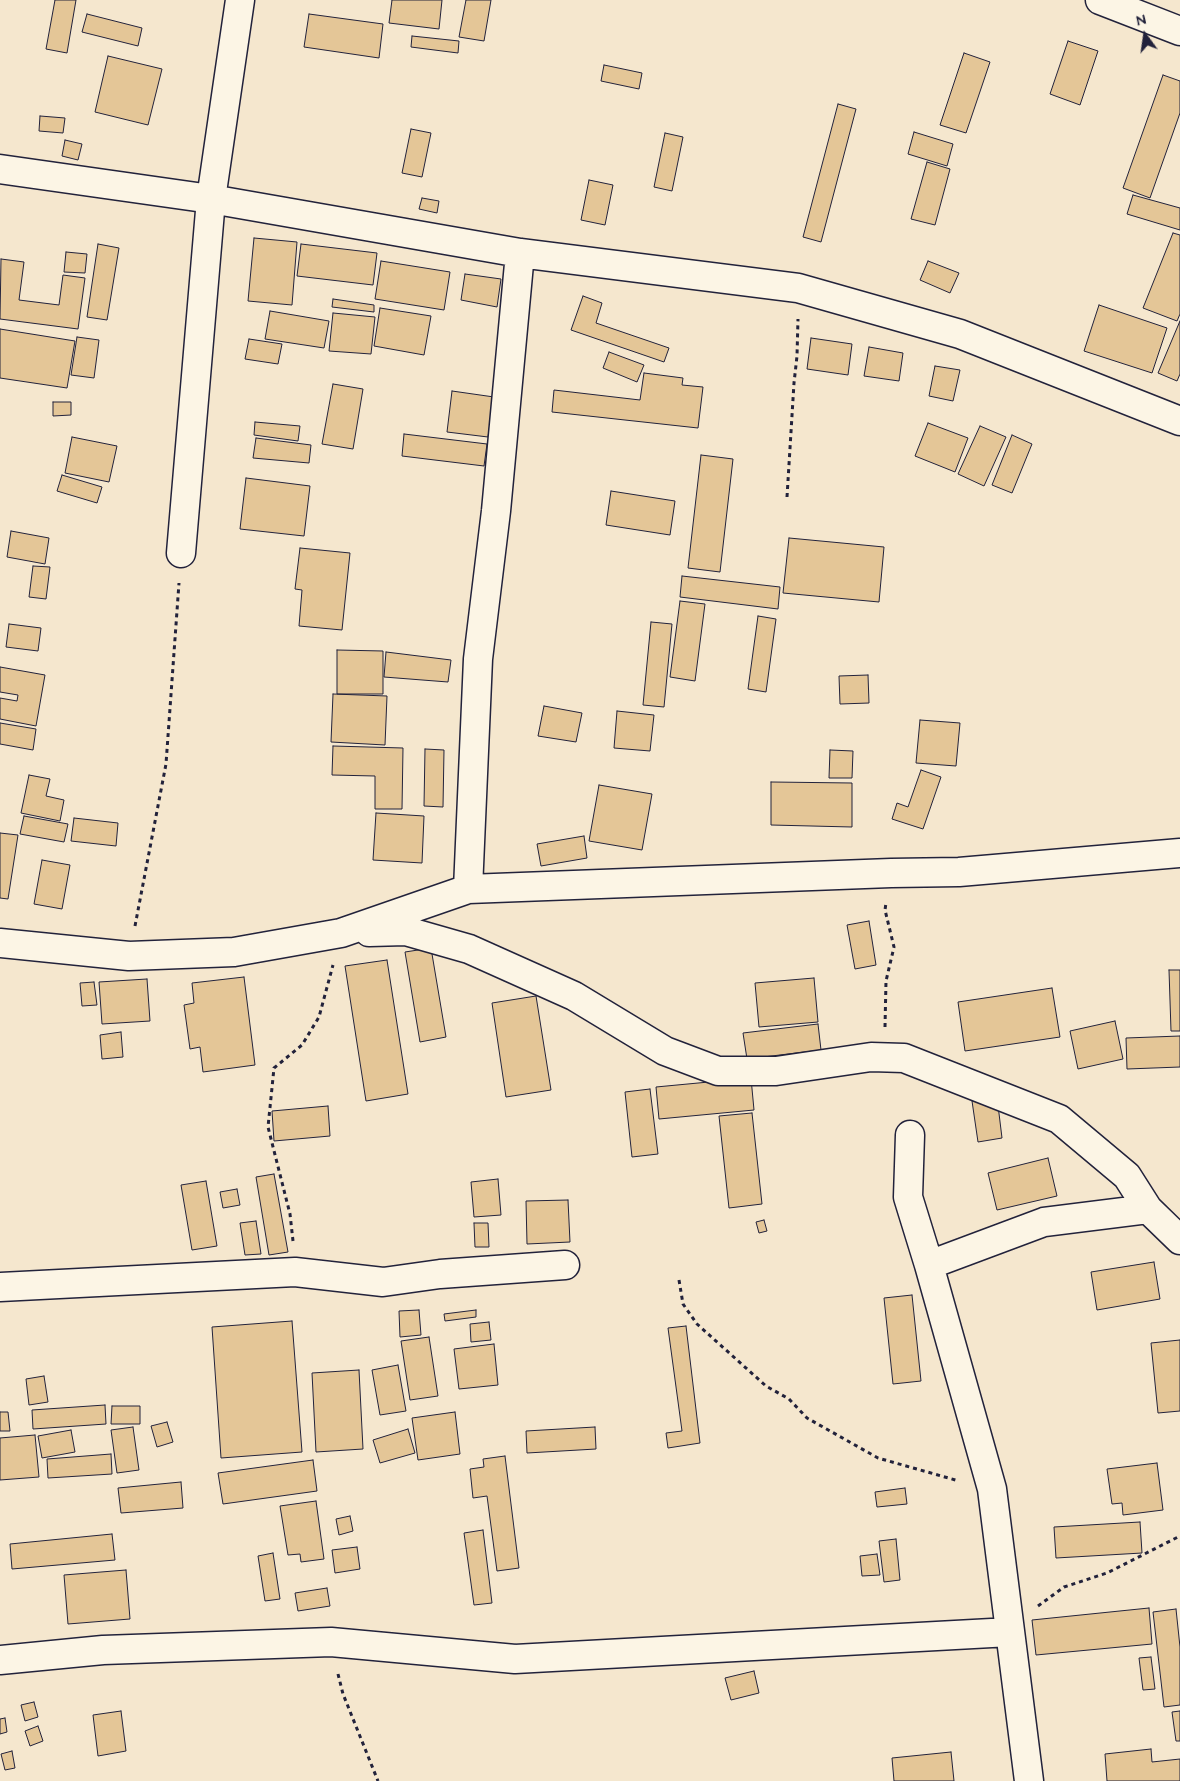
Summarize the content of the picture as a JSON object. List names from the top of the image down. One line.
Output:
{"north":"top"}
